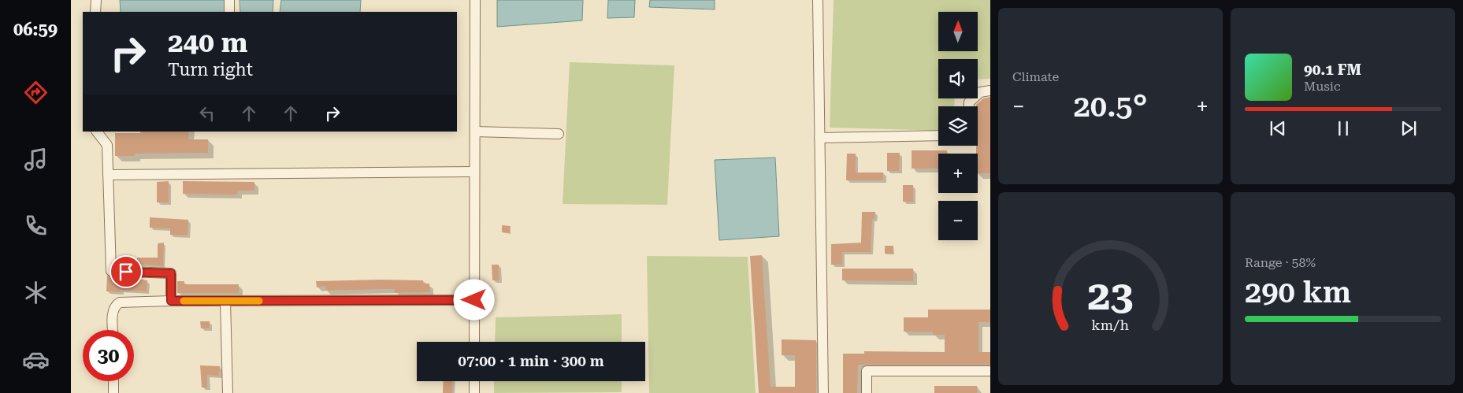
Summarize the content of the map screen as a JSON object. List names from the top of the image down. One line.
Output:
{"north":"top","page":{"tabs":"06:59","tile":["Climate",["Range · 58%","290 km"]],"map_buttons":["+","−"],"turn":["240 m","Turn right"],"song":["90.1 FM","Music"],"heat":["−","20.5°","+"],"limit":"30","trip":"07:00 · 1 min · 300 m","gauge":["23","km/h"]}}
